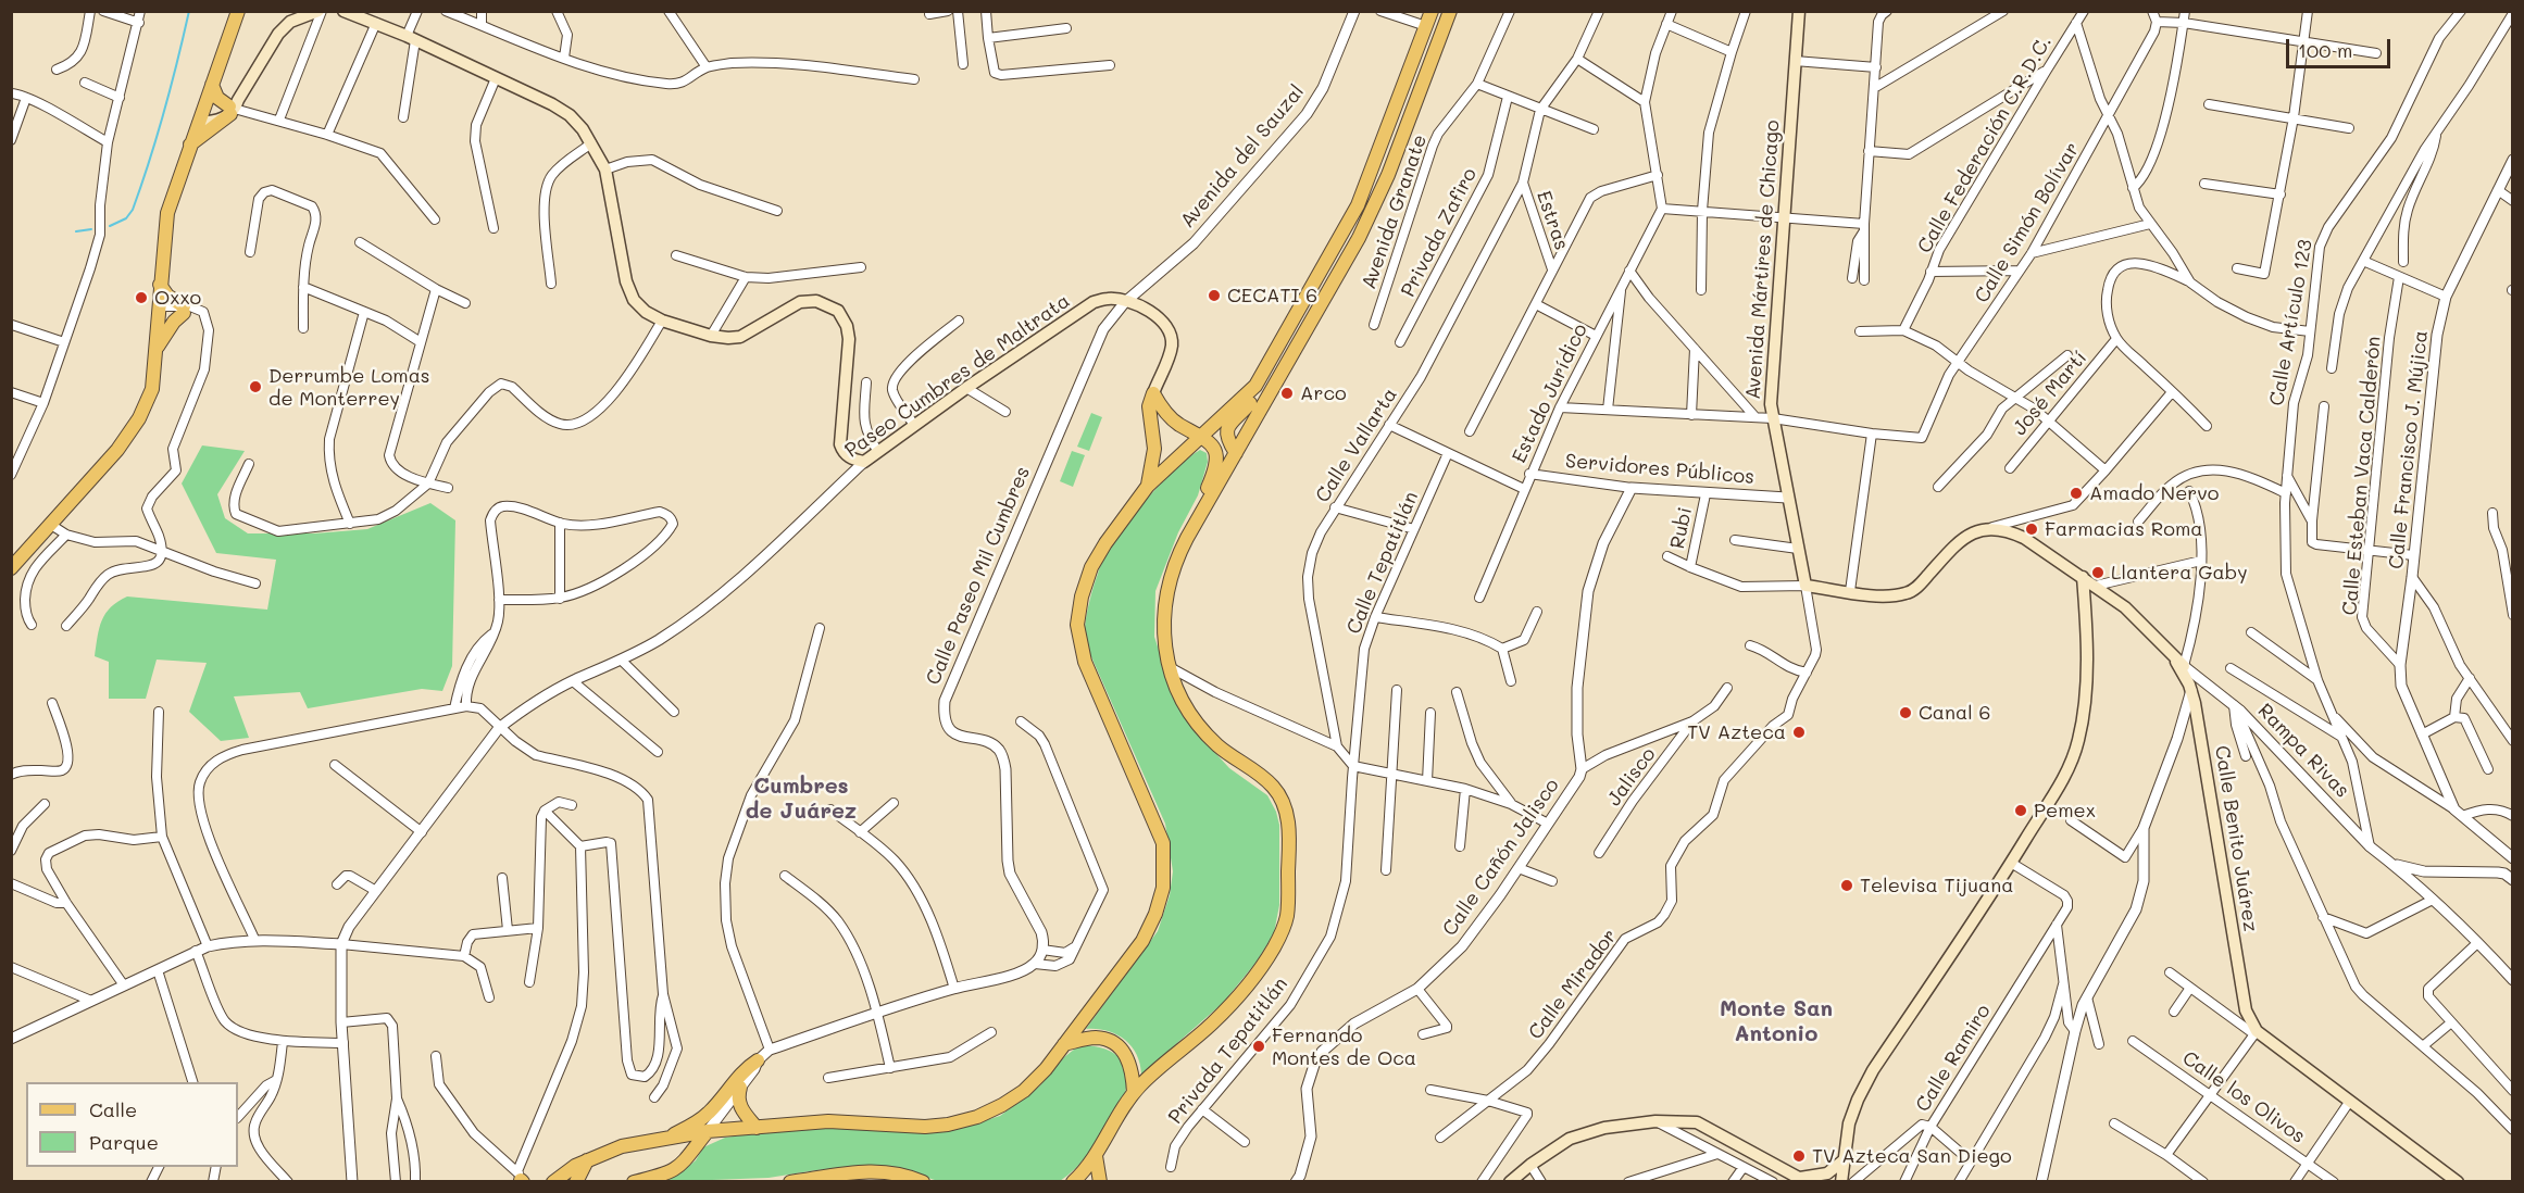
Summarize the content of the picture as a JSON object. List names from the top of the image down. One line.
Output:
{"streets":{"main road":["Avenida Mártires de Chicago","Paseo Cumbres de Maltrata","Calle Benito Juárez"],"street":["Calle Federación C.R.D.C.","Avenida del Sauzal","Avenida Granate","Estras","Calle Simón Bolívar","Privada Zafiro","Calle Artículo 123","Estado Jurídico","José Martí","Calle Vallarta","Calle Francisco J. Mújica","Servidores Públicos","Calle Esteban Vaca Calderón","Rubi","Calle Tepatitlán","Calle Paseo Mil Cumbres","Rampa Rivas","Jalisco","Calle Cañón Jalisco","Calle Mirador","Privada Tepatitlán","Calle Ramiro","Calle los Olivos"]},"crossings":[["Avenida del Sauzal","Paseo Cumbres de Maltrata"],["Avenida del Sauzal","Calle Paseo Mil Cumbres"],["Estras","Calle Vallarta"],["Avenida Mártires de Chicago","Servidores Públicos"],["Avenida Mártires de Chicago","Calle Mirador"],["Calle Artículo 123","Rampa Rivas"],["Paseo Cumbres de Maltrata","Calle Paseo Mil Cumbres"],["Estado Jurídico","Servidores Públicos"],["Servidores Públicos","Rubi"],["Servidores Públicos","Calle Cañón Jalisco"],["Calle Tepatitlán","Privada Tepatitlán"],["Rampa Rivas","Calle Benito Juárez"]],"districts":["Cumbres de Juárez","Monte San Antonio"],"places":["CECATI 6","Oxxo","Derrumbe Lomas de Monterrey","Arco","Amado Nervo","Farmacias Roma","Llantera Gaby","Canal 6","TV Azteca","Pemex","Televisa Tijuana","Fernando Montes de Oca","TV Azteca San Diego"],"legend":["Calle","Parque"],"scale_bar":"100 m"}
